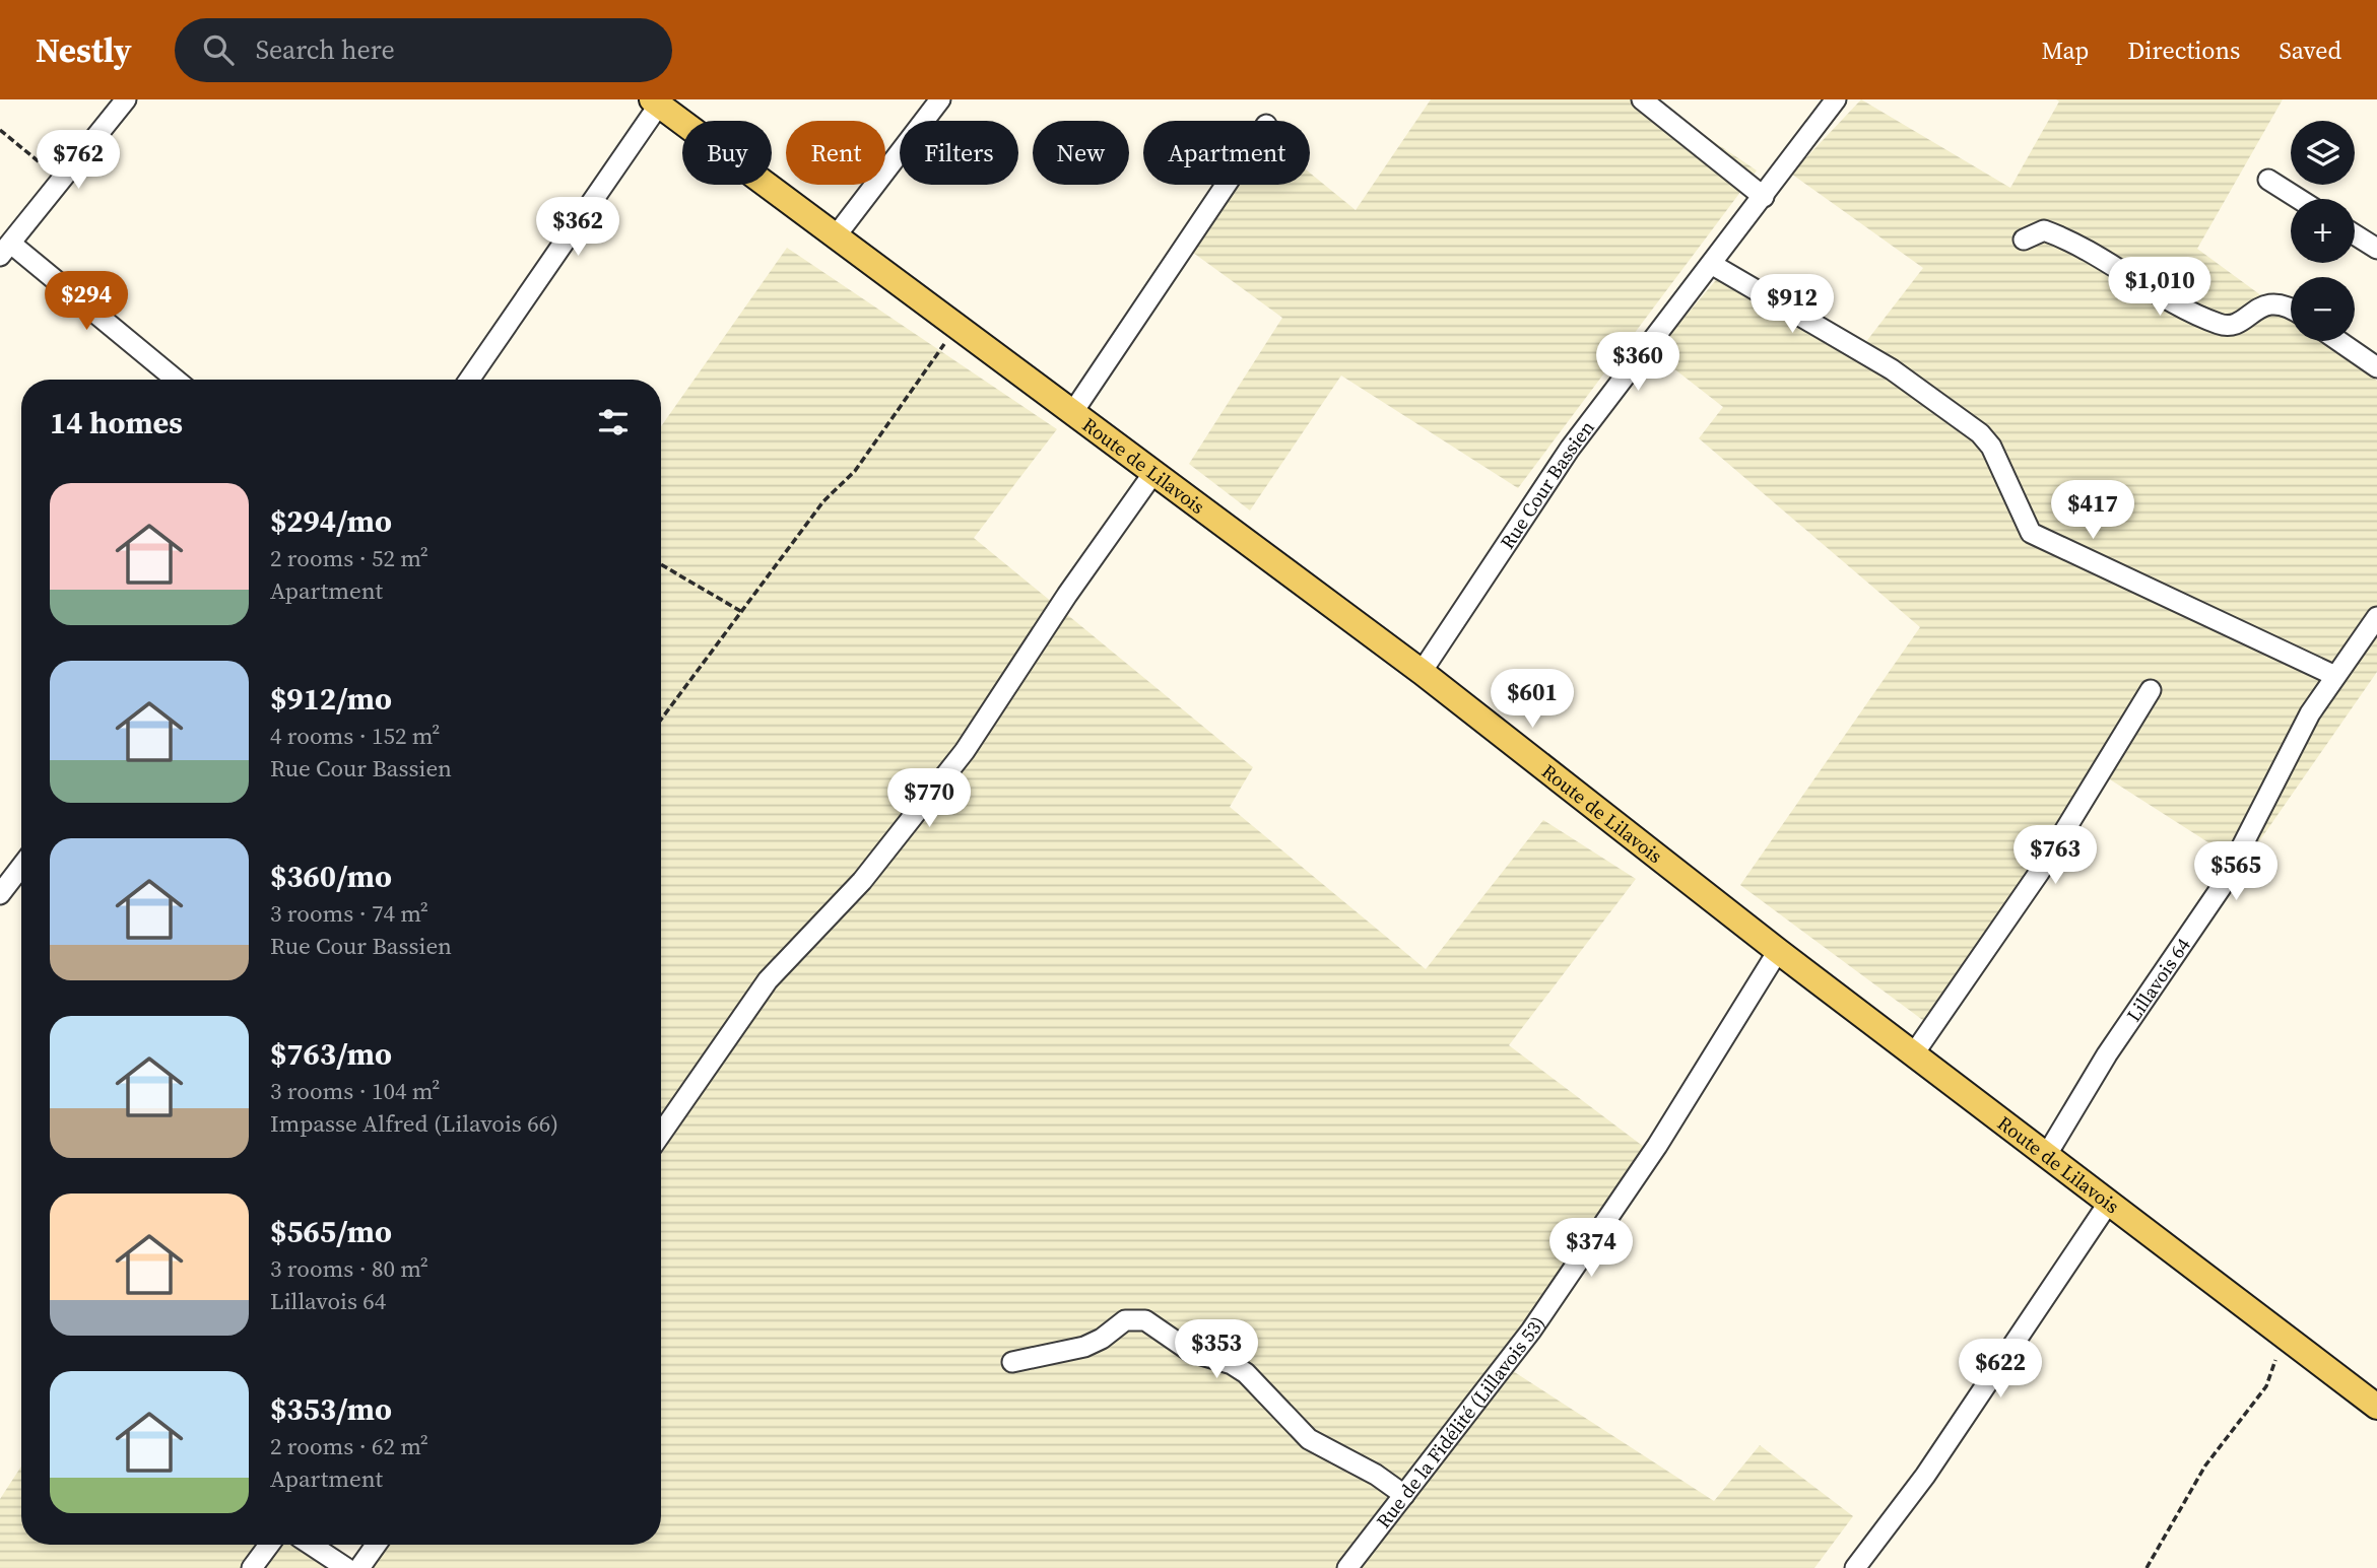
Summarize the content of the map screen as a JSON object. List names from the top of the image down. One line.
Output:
{"streets":{"main road":["Route de Lilavois"],"street":["Rue Cour Bassien","Lillavois 64","Rue de la Fidélité (Lillavois 53)"]},"crossings":[["Route de Lilavois","Rue Cour Bassien"],["Route de Lilavois","Lillavois 64"],["Route de Lilavois","Rue de la Fidélité (Lillavois 53)"]],"page":{"header":"Nestly","search":"Search here","nav":["Map","Directions","Saved"],"map_buttons":["+","−"],"chip":["Buy","Rent","Filters","New","Apartment"],"price":["$762","$362","$1,010","$294","$912","$360","$417","$601","$770","$763","$565","$374","$353","$622"],"heading":"14 homes","list":[{"name":"$294/mo","note":"2 rooms · 52 m² · Apartment"},{"name":"$912/mo","note":"4 rooms · 152 m² · Rue Cour Bassien"},{"name":"$360/mo","note":"3 rooms · 74 m² · Rue Cour Bassien"},{"name":"$763/mo","note":"3 rooms · 104 m² · Impasse Alfred (Lilavois 66)"},{"name":"$565/mo","note":"3 rooms · 80 m² · Lillavois 64"},{"name":"$353/mo","note":"2 rooms · 62 m² · Apartment"}]}}
